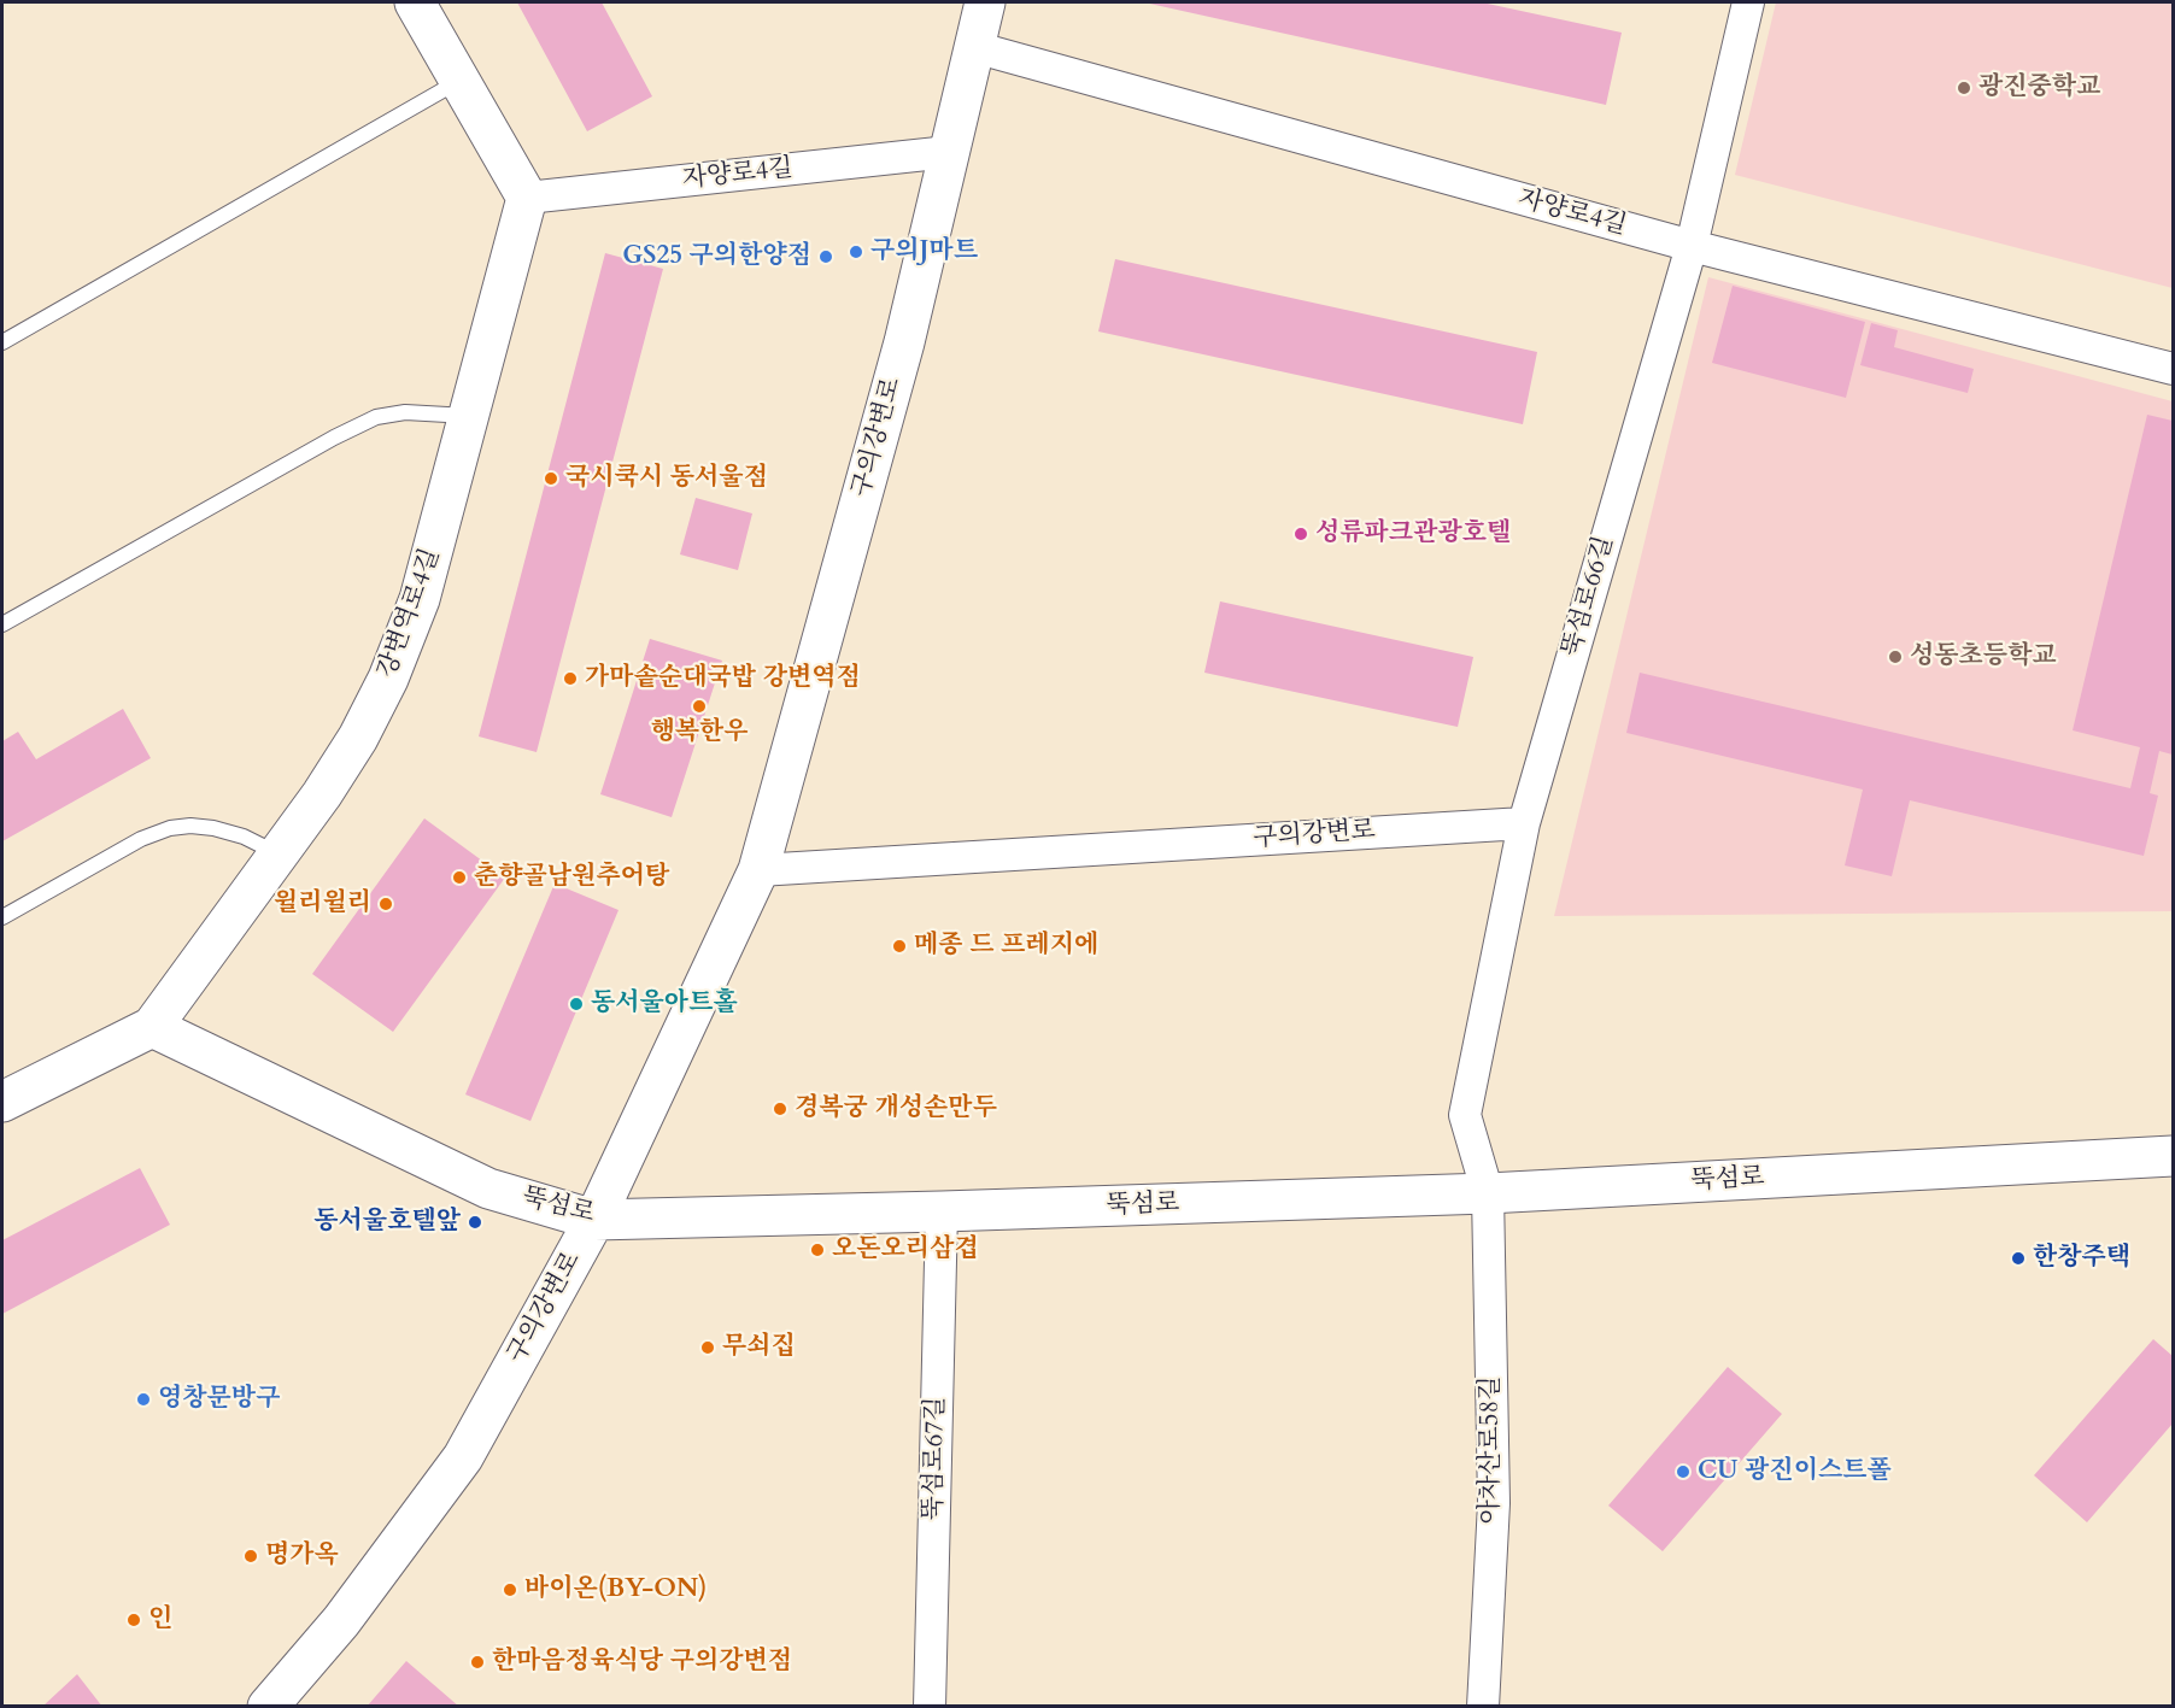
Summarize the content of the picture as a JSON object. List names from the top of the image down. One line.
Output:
{"streets":{"street":["자양로4길","구의강변로","뚝섬로66길","강변역로4길","뚝섬로","아차산로58길","뚝섬로67길"]},"crossings":[["자양로4길","구의강변로"],["자양로4길","뚝섬로66길"],["자양로4길","강변역로4길"],["구의강변로","뚝섬로66길"],["구의강변로","뚝섬로"],["뚝섬로66길","뚝섬로"],["뚝섬로66길","아차산로58길"],["강변역로4길","뚝섬로"],["뚝섬로","아차산로58길"],["뚝섬로","뚝섬로67길"]],"places":["광진중학교","구의J마트","GS25 구의한양점","국시쿡시 동서울점","성류파크관광호텔","성동초등학교","가마솥순대국밥 강변역점","행복한우","춘향골남원추어탕","윌리윌리","메종 드 프레지에","동서울아트홀","경복궁 개성손만두","동서울호텔앞","오돈오리삼겹","한창주택","무쇠집","영창문방구","CU 광진이스트폴","명가옥","바이온(BY-ON)","인","한마음정육식당 구의강변점"]}
